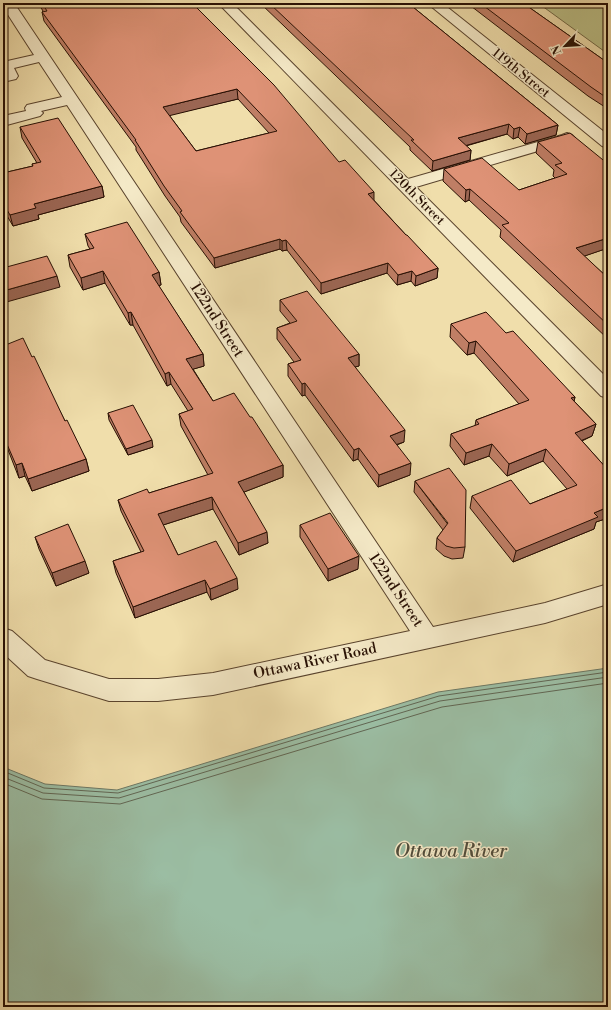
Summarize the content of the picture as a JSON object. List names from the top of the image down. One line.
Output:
{"streets":{"street":["119th Street","120th Street","122nd Street","Ottawa River Road"]},"crossings":[["122nd Street","Ottawa River Road"]],"water":["Ottawa River"],"north":"bottom left"}
